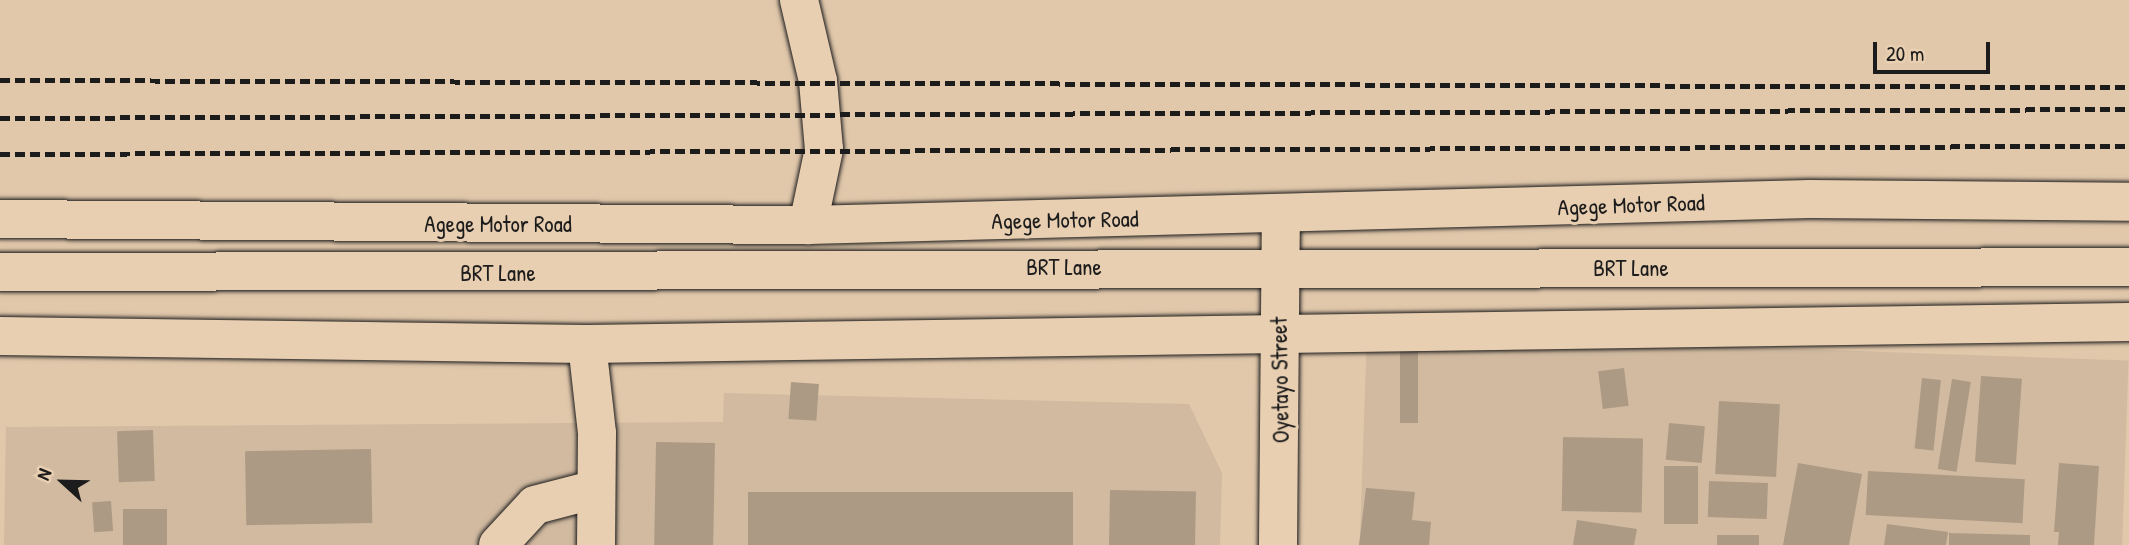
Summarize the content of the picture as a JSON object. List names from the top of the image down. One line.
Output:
{"streets":{"main road":["Agege Motor Road","BRT Lane","Oyetayo Street"]},"crossings":[["Agege Motor Road","Oyetayo Street"],["BRT Lane","Oyetayo Street"]],"scale_bar":"20 m","north":"left"}
